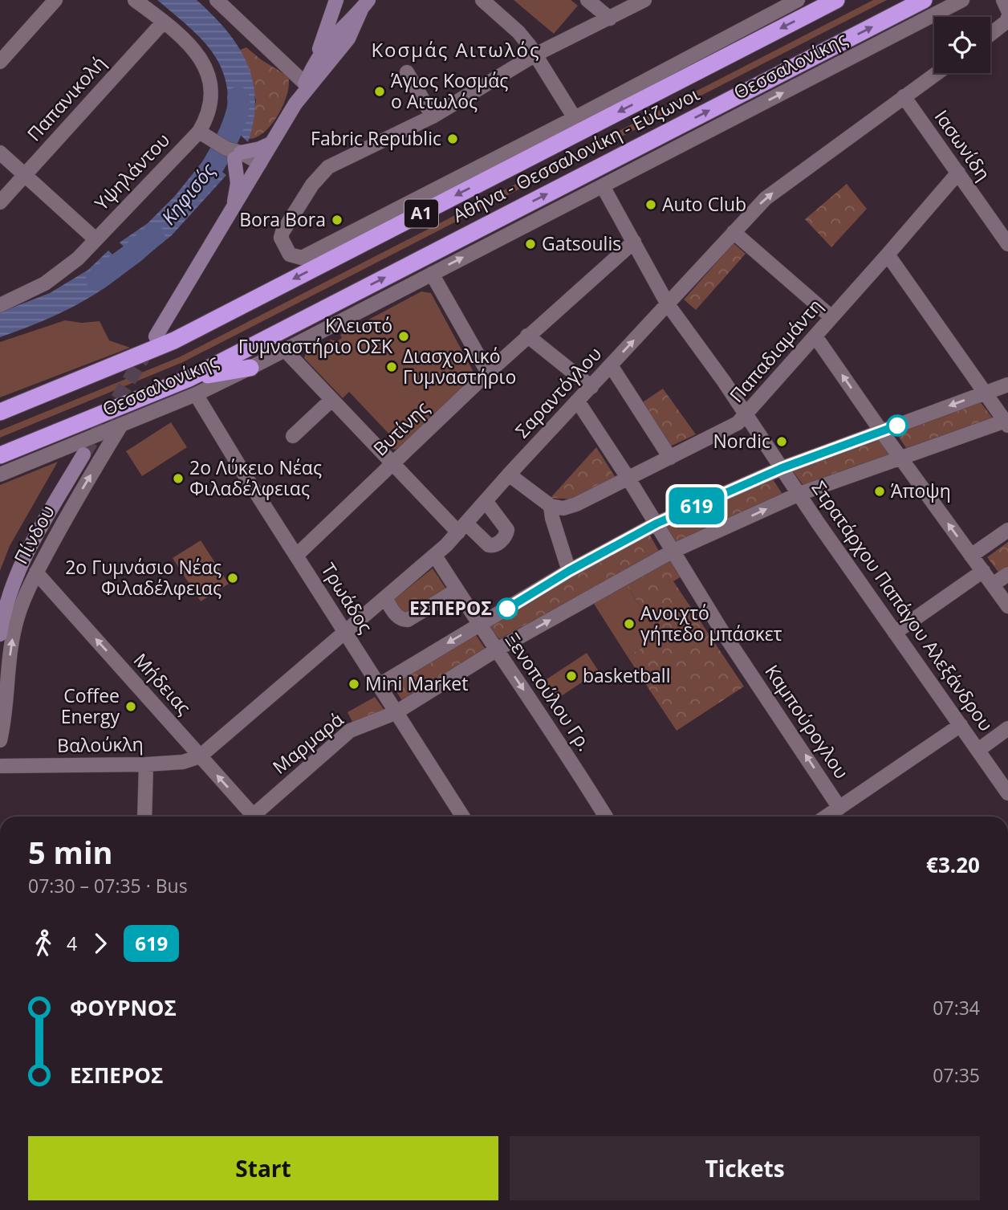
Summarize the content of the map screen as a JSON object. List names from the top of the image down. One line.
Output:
{"streets":{"highway":["Αθήνα - Θεσσαλονίκη - Εύζωνοι","Α1"],"main road":["Πίνδου"],"street":["Θεσσαλονίκης","Παπανικολή","Ιασωνίδη","Υψηλάντου","Παπαδιαμάντη","Σαραντόγλου","Βυτίνης","Τρωάδος","Στρατάρχου Παπάγου Αλεξάνδρου","Μήδειας","Ξενoπούλου Γρ.","Καμπούρογλου","Μαρμαρά","Βαλούκλη"]},"crossings":[["Θεσσαλονίκης","Πίνδου"],["Θεσσαλονίκης","Τρωάδος"],["Θεσσαλονίκης","Στρατάρχου Παπάγου Αλεξάνδρου"],["Παπανικολή","Υψηλάντου"],["Ιασωνίδη","Παπαδιαμάντη"],["Ιασωνίδη","Σαραντόγλου"],["Παπαδιαμάντη","Στρατάρχου Παπάγου Αλεξάνδρου"],["Παπαδιαμάντη","Καμπούρογλου"],["Σαραντόγλου","Τρωάδος"],["Σαραντόγλου","Στρατάρχου Παπάγου Αλεξάνδρου"],["Σαραντόγλου","Μήδειας"],["Σαραντόγλου","Ξενoπούλου Γρ."],["Σαραντόγλου","Καμπούρογλου"],["Σαραντόγλου","Βαλούκλη"],["Βυτίνης","Τρωάδος"],["Βυτίνης","Στρατάρχου Παπάγου Αλεξάνδρου"],["Πίνδου","Μήδειας"],["Τρωάδος","Μαρμαρά"],["Στρατάρχου Παπάγου Αλεξάνδρου","Μαρμαρά"],["Μήδειας","Βαλούκλη"],["Ξενoπούλου Γρ.","Μαρμαρά"],["Καμπούρογλου","Μαρμαρά"]],"one_way":["Πίνδου","Μήδειας","Ξενoπούλου Γρ.","Καμπούρογλου"],"districts":["Κοσμάς Αιτωλός"],"water":["Κηφισός"],"places":["Άγιος Κοσμάς ο Αιτωλός","Fabric Republic","Auto Club","Bora Bora","Gatsoulis","Κλειστό Γυμναστήριο ΟΣΚ","Διασχολικό Γυμναστήριο","Nordic","2ο Λύκειο Νέας Φιλαδέλφειας","Άποψη","2ο Γυμνάσιο Νέας Φιλαδέλφειας","ΕΣΠΕΡΟΣ","Ανοιχτό γήπεδο μπάσκετ","basketball","Mini Market","Coffee Energy"],"lines":["bus line 619"],"page":{"on_map":"619","heading":["5 min","07:30 – 07:35 · Bus","€3.20"],"legs":["4","619"],"list":[{"name":"ΦΟΥΡΝΟΣ","value":"07:34"},{"name":"ΕΣΠΕΡΟΣ","value":"07:35"}],"buttons":["Start","Tickets"]}}
